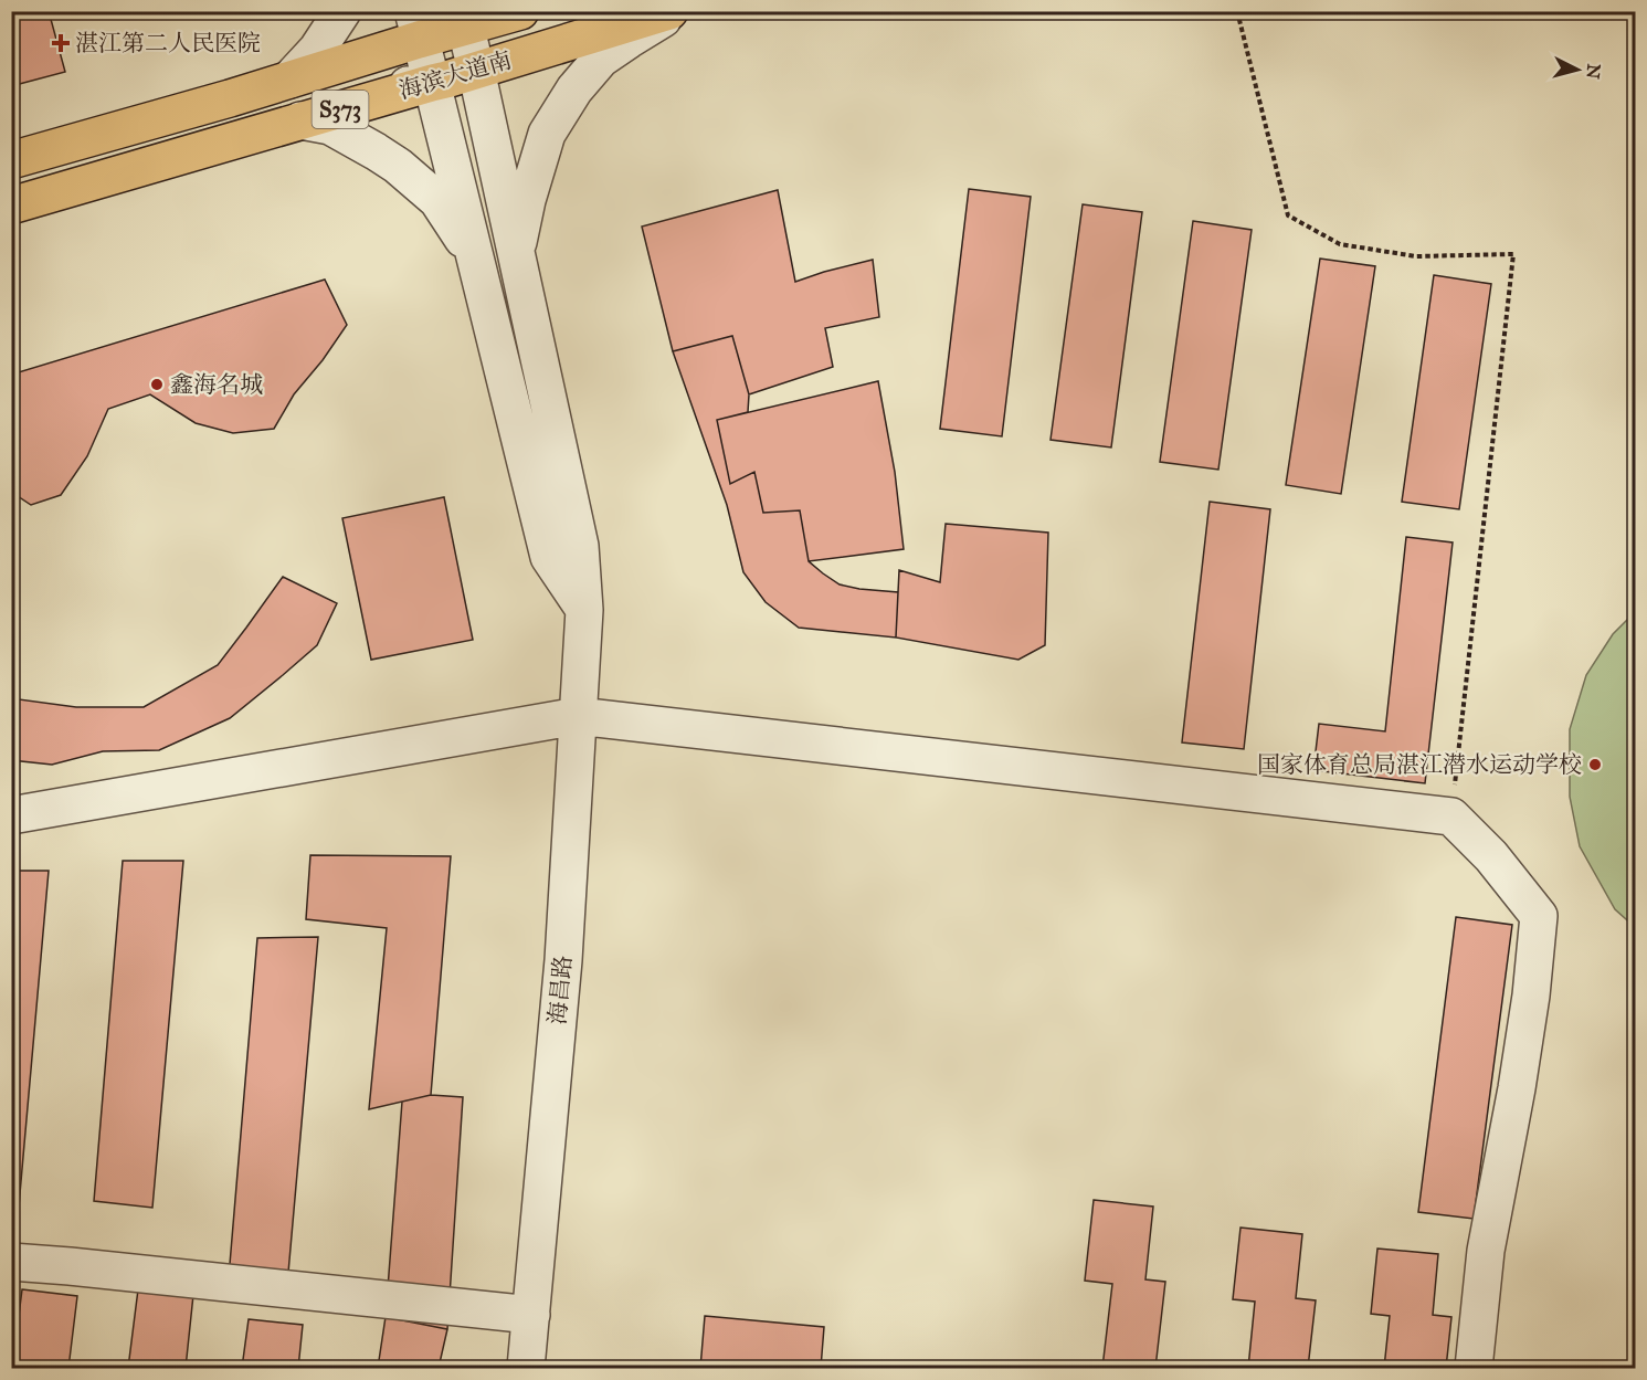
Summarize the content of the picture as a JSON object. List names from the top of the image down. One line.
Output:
{"streets":{"main road":["海滨大道南","S373"],"street":["海昌路"]},"crossings":[["海滨大道南","海昌路"]],"places":{"health":["湛江第二人民医院"],"other":["鑫海名城","国家体育总局湛江潜水运动学校"]},"north":"right"}
